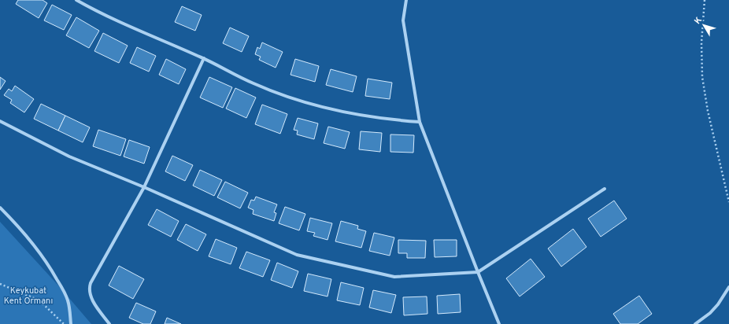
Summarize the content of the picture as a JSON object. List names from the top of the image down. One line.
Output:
{"parks":["Keykubat Kent Ormanı"],"north":"top left"}
